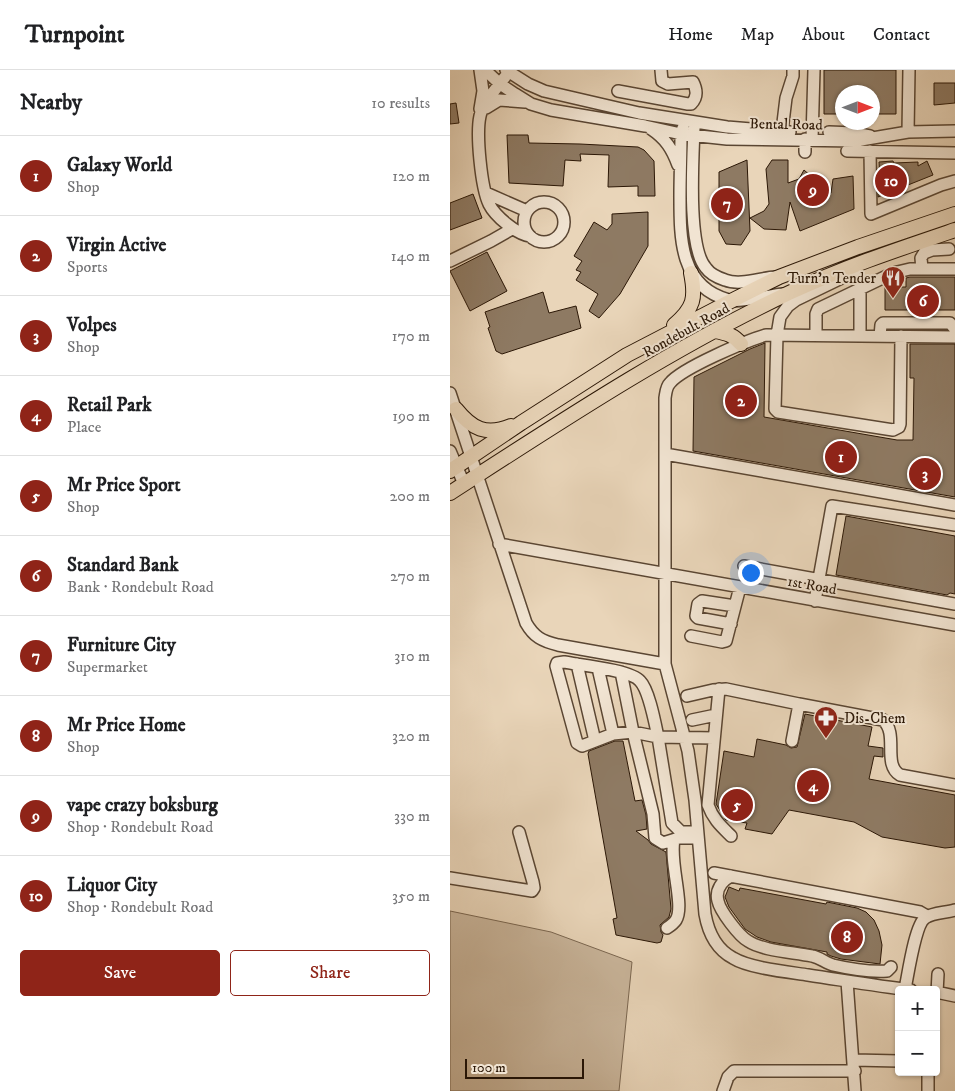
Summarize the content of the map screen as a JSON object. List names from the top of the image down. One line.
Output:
{"streets":{"main road":["Rondebult Road"],"street":["Bental Road","1st Road"]},"places":{"restaurant":["Turn'n Tender"],"pharmacy":["Dis-Chem"]},"scale_bar":"100 m","north":"right","page":{"header":"Turnpoint","nav":["Home","Map","About","Contact"],"heading":["Nearby","10 results"],"list":[{"mark":"1","name":"Galaxy World","note":"Shop","value":"120 m"},{"mark":"2","name":"Virgin Active","note":"Sports","value":"140 m"},{"mark":"3","name":"Volpes","note":"Shop","value":"170 m"},{"mark":"4","name":"Retail Park","note":"Place","value":"190 m"},{"mark":"5","name":"Mr Price Sport","note":"Shop","value":"200 m"},{"mark":"6","name":"Standard Bank","note":"Bank · Rondebult Road","value":"270 m"},{"mark":"7","name":"Furniture City","note":"Supermarket","value":"310 m"},{"mark":"8","name":"Mr Price Home","note":"Shop","value":"320 m"},{"mark":"9","name":"vape crazy boksburg","note":"Shop · Rondebult Road","value":"330 m"},{"mark":"10","name":"Liquor City","note":"Shop · Rondebult Road","value":"350 m"}],"pins":["10","9","7","6","2","1","3","4","5","8"],"buttons":["Save","Share"],"map_buttons":["+","−"],"scale":"100 m"}}
